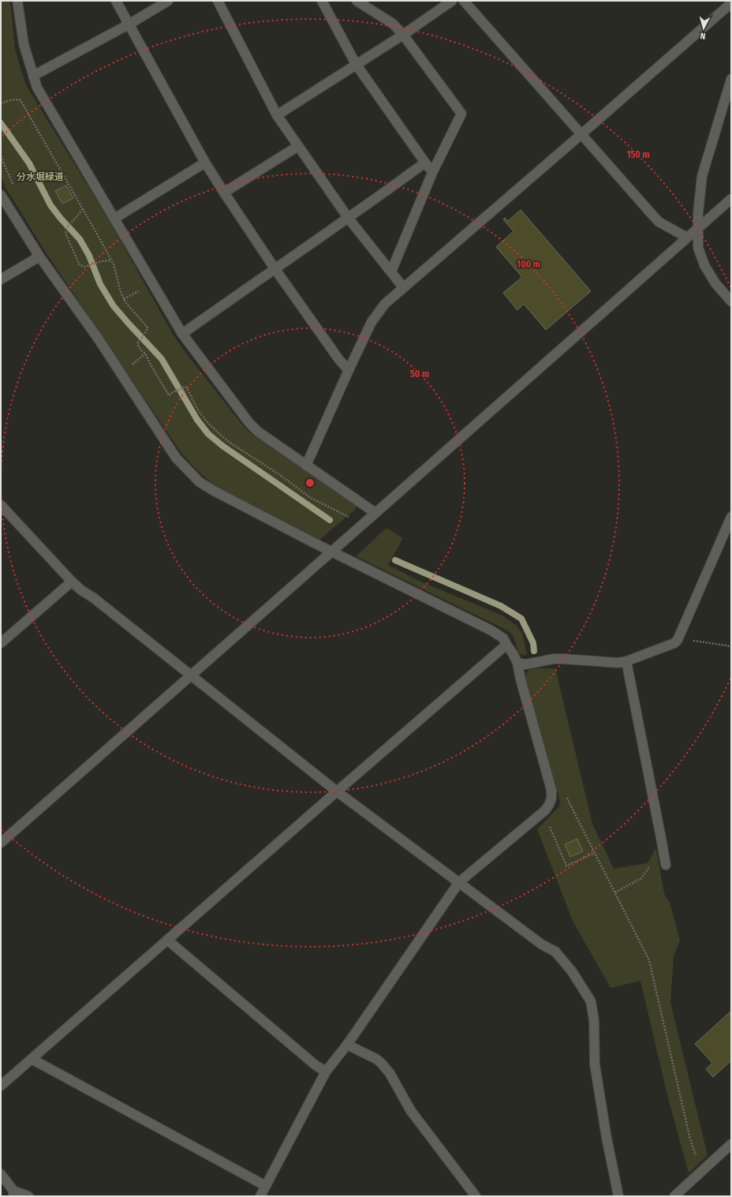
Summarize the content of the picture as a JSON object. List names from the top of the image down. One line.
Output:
{"parks":["分水堀緑道"],"north":"bottom","rings":["150 m","100 m","50 m"]}
